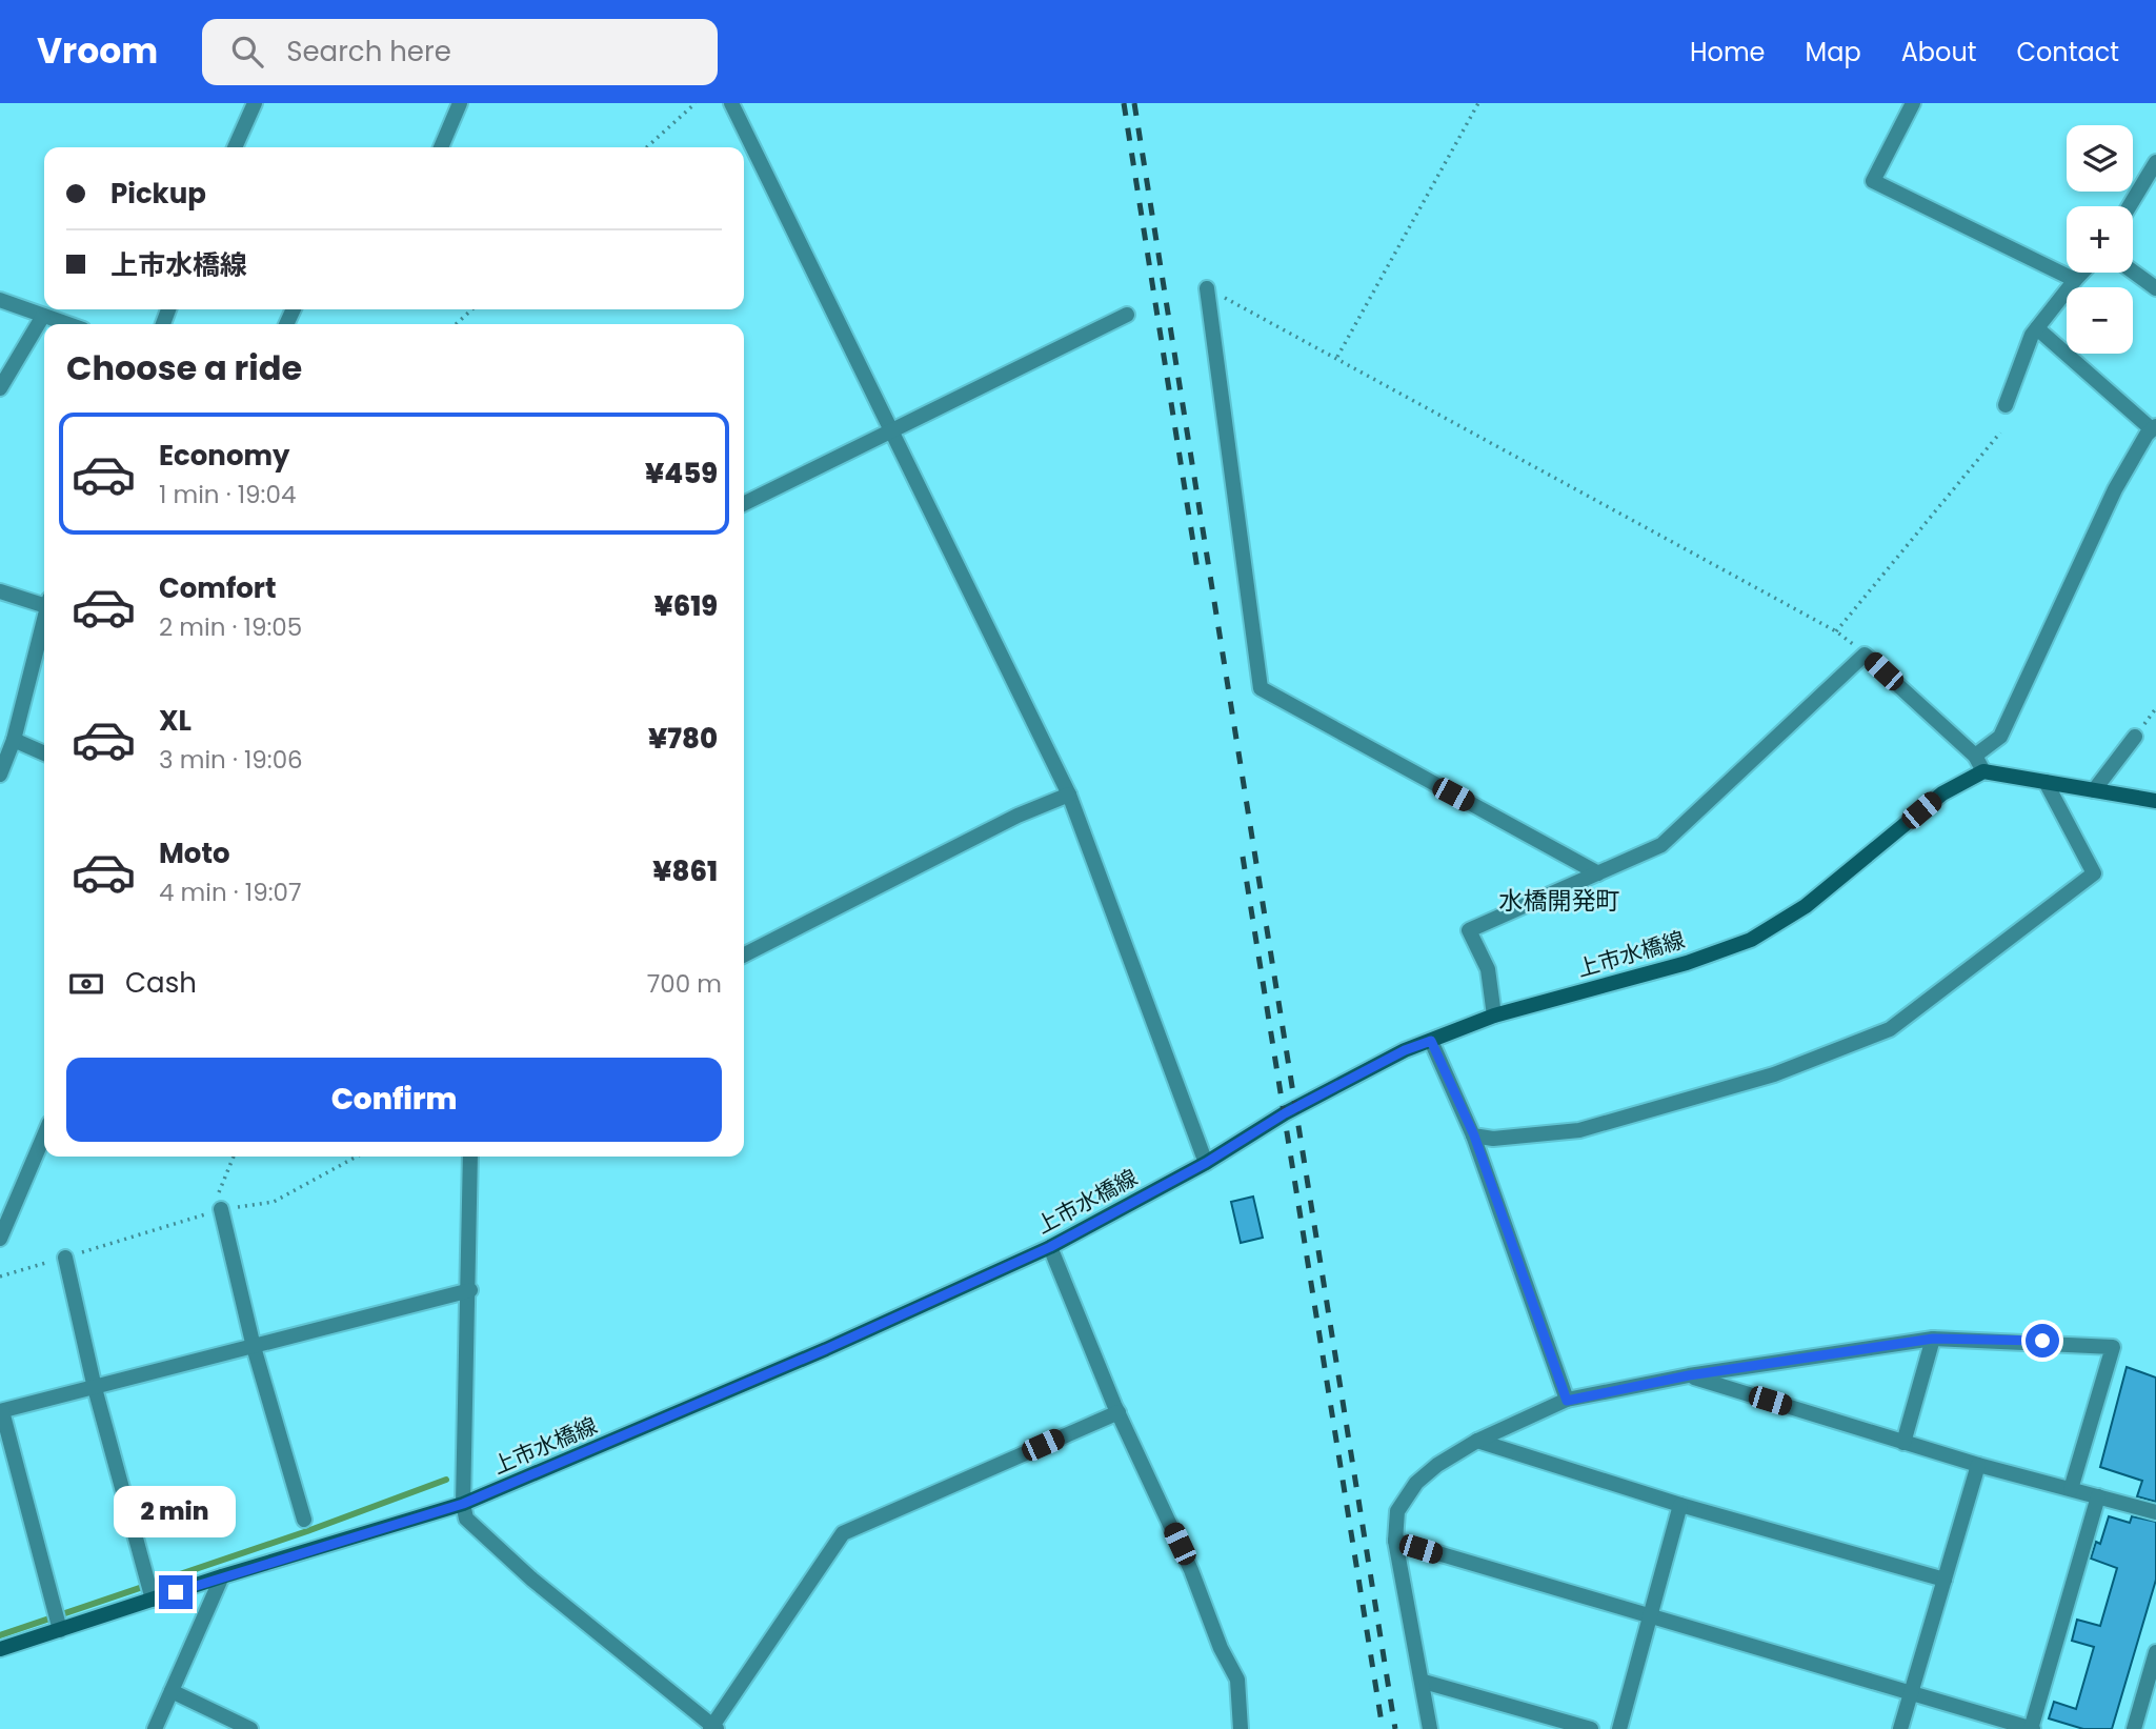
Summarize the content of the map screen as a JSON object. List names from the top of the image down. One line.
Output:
{"streets":{"main road":["上市水橋線"]},"districts":["水橋開発町"],"page":{"header":"Vroom","search":"Search here","nav":["Home","Map","About","Contact"],"map_buttons":["+","−"],"banner":["Pickup","上市水橋線"],"heading":"Choose a ride","list":[{"name":"Economy","note":"1 min · 19:04","value":"¥459"},{"name":"Comfort","note":"2 min · 19:05","value":"¥619"},{"name":"XL","note":"3 min · 19:06","value":"¥780"},{"name":"Moto","note":"4 min · 19:07","value":"¥861"}],"pay":["Cash","700 m"],"buttons":"Confirm","bubble":"2 min"}}
